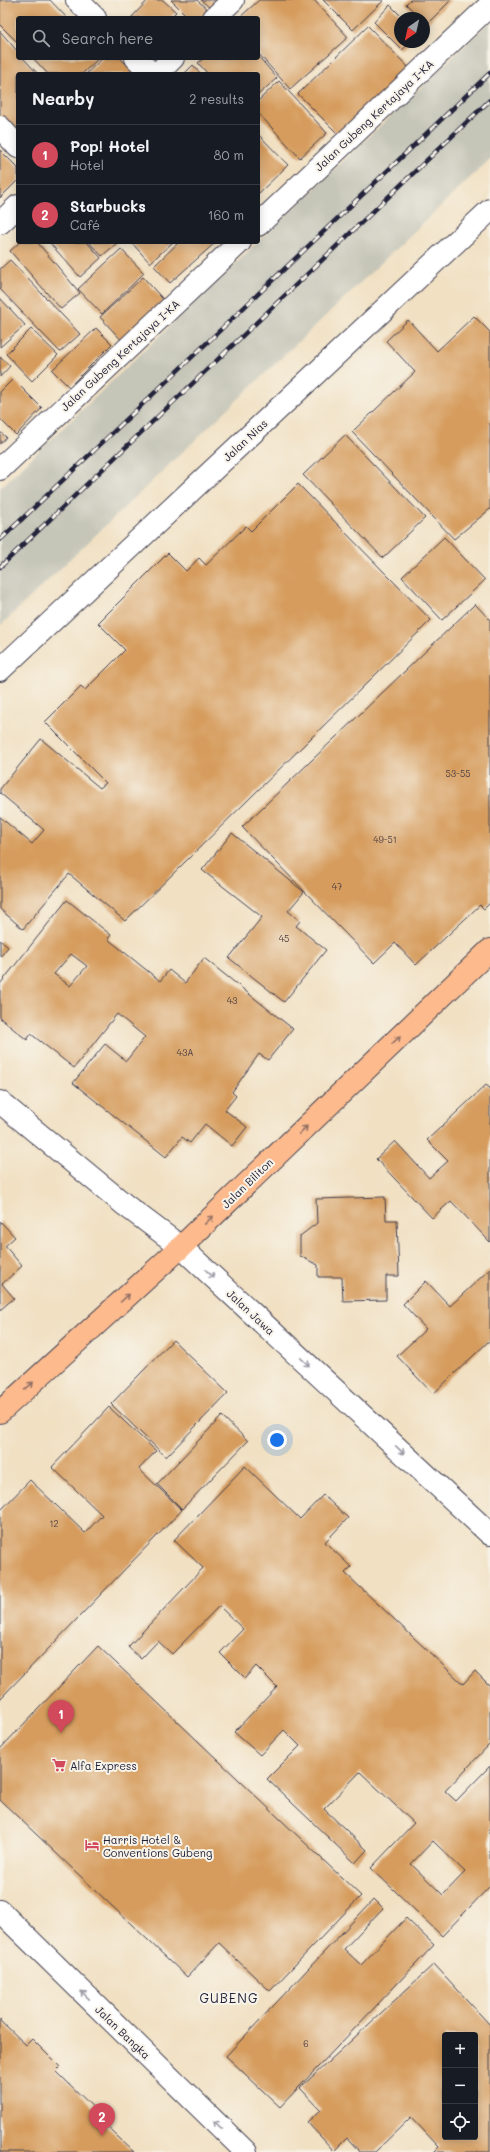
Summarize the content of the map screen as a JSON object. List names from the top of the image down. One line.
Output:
{"streets":{"highway":["Jalan Biliton"],"street":["Jalan Gubeng Kertajaya I-KA","Jalan Nias","Jalan Jawa","Jalan Bangka"]},"crossings":[["Jalan Biliton","Jalan Jawa"]],"one_way":["Jalan Biliton","Jalan Jawa","Jalan Bangka"],"districts":["GUBENG"],"places":{"supermarket":["Alfa Express"],"hotel":["Harris Hotel & Conventions Gubeng"]},"house_numbers":["53-55","49-51","47","45","43","43A","12","6"],"north":"bottom left","page":{"search":"Search here","heading":["Nearby","2 results"],"list":[{"mark":"1","name":"Pop! Hotel","note":"Hotel","value":"80 m"},{"mark":"2","name":"Starbucks","note":"Café","value":"160 m"}],"pins":["1","2"],"map_buttons":["+","−"]}}
